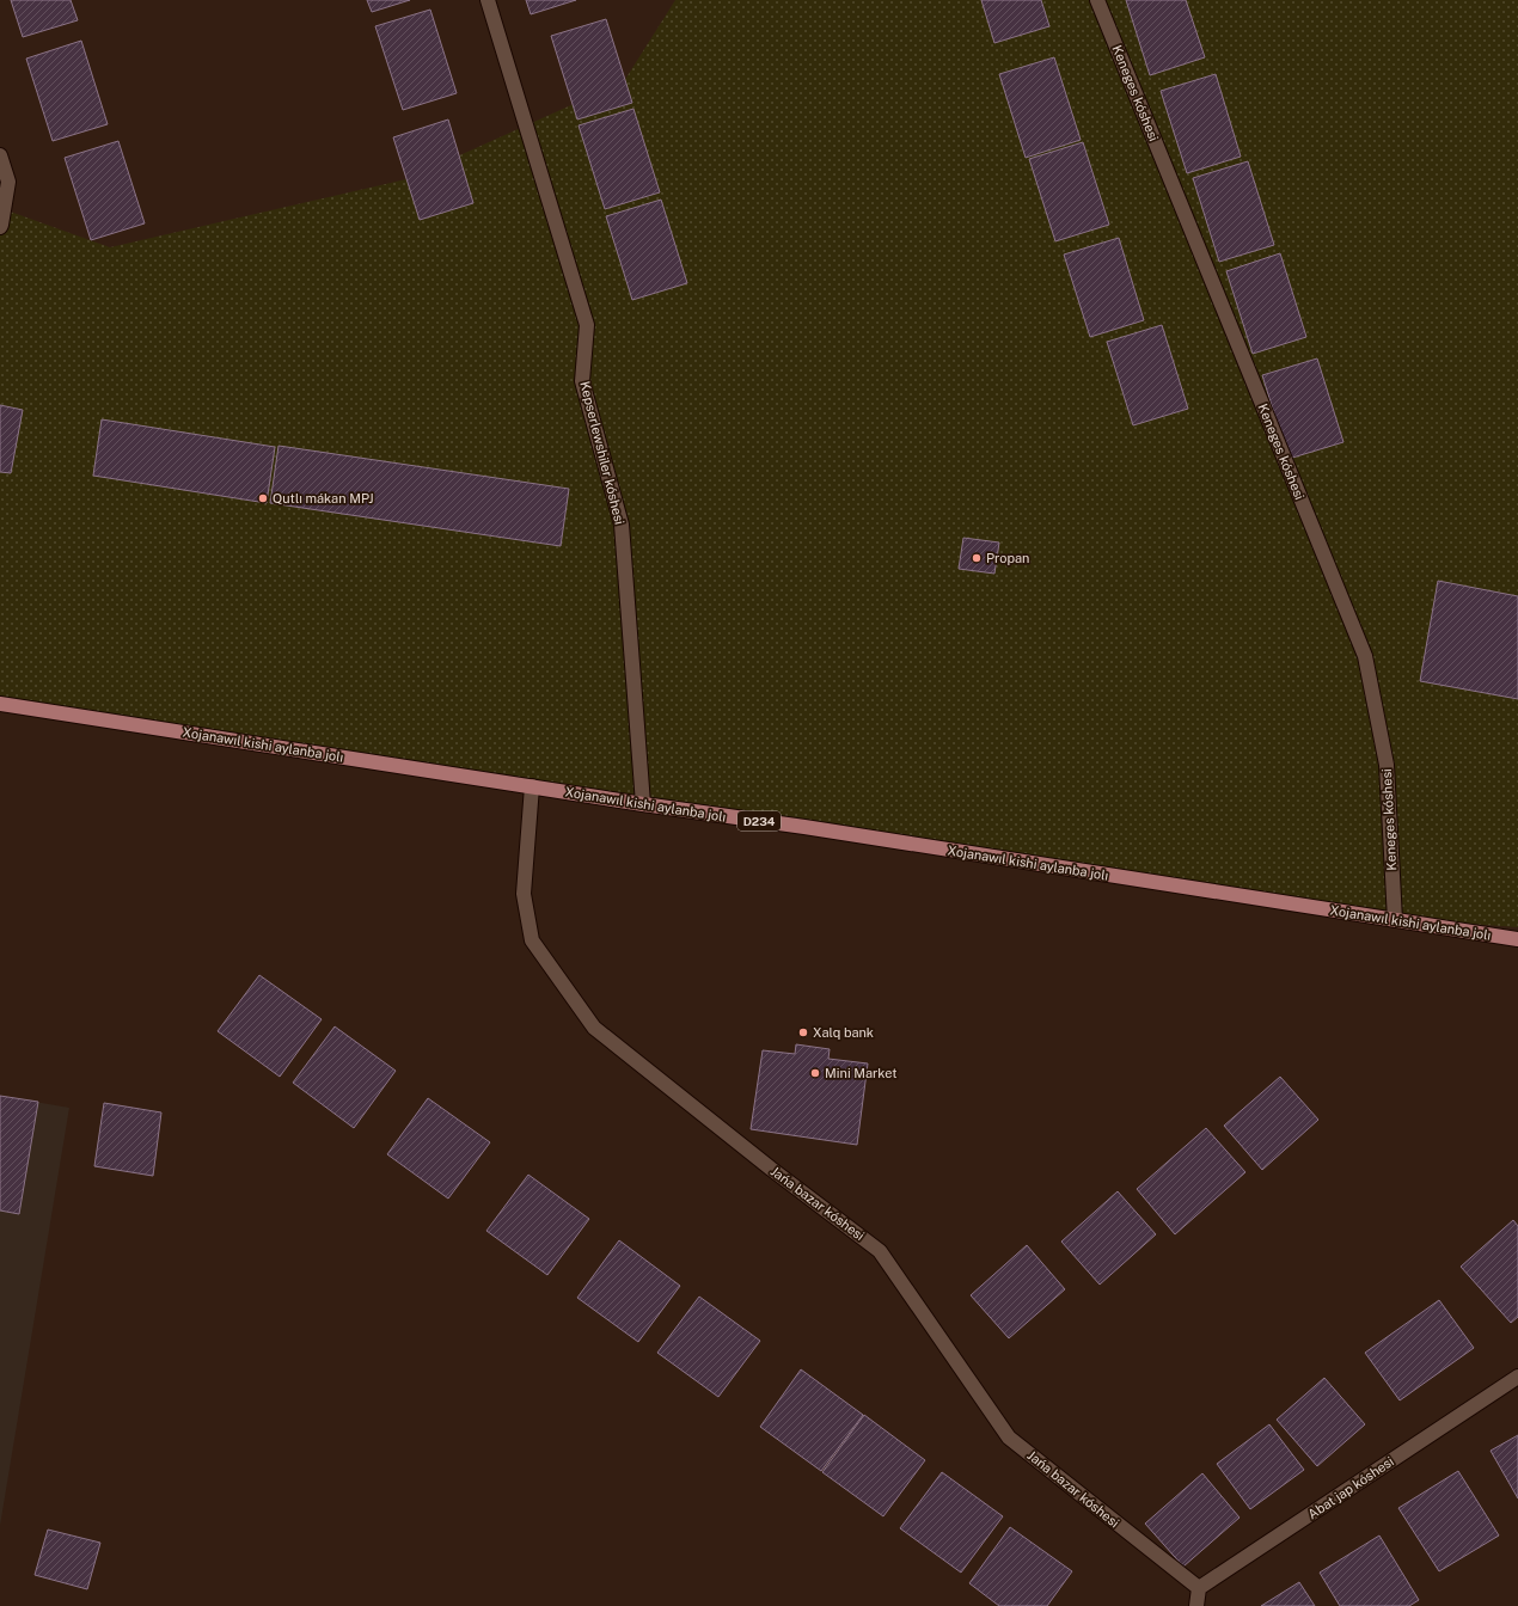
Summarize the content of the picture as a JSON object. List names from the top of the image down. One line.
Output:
{"streets":{"main road":["Xojanawıl kishi aylanba jolı","D234"],"street":["Keneges kóshesi","Kepserlewshiler kóshesi","Jańa bazar kóshesi","Abat jap kóshesi"]},"crossings":[["Keneges kóshesi","Xojanawıl kishi aylanba jolı"],["Kepserlewshiler kóshesi","Xojanawıl kishi aylanba jolı"],["Xojanawıl kishi aylanba jolı","Jańa bazar kóshesi"],["Jańa bazar kóshesi","Abat jap kóshesi"]],"places":["Qutlı mákan MPJ","Propan","Xalq bank","Mini Market"]}
